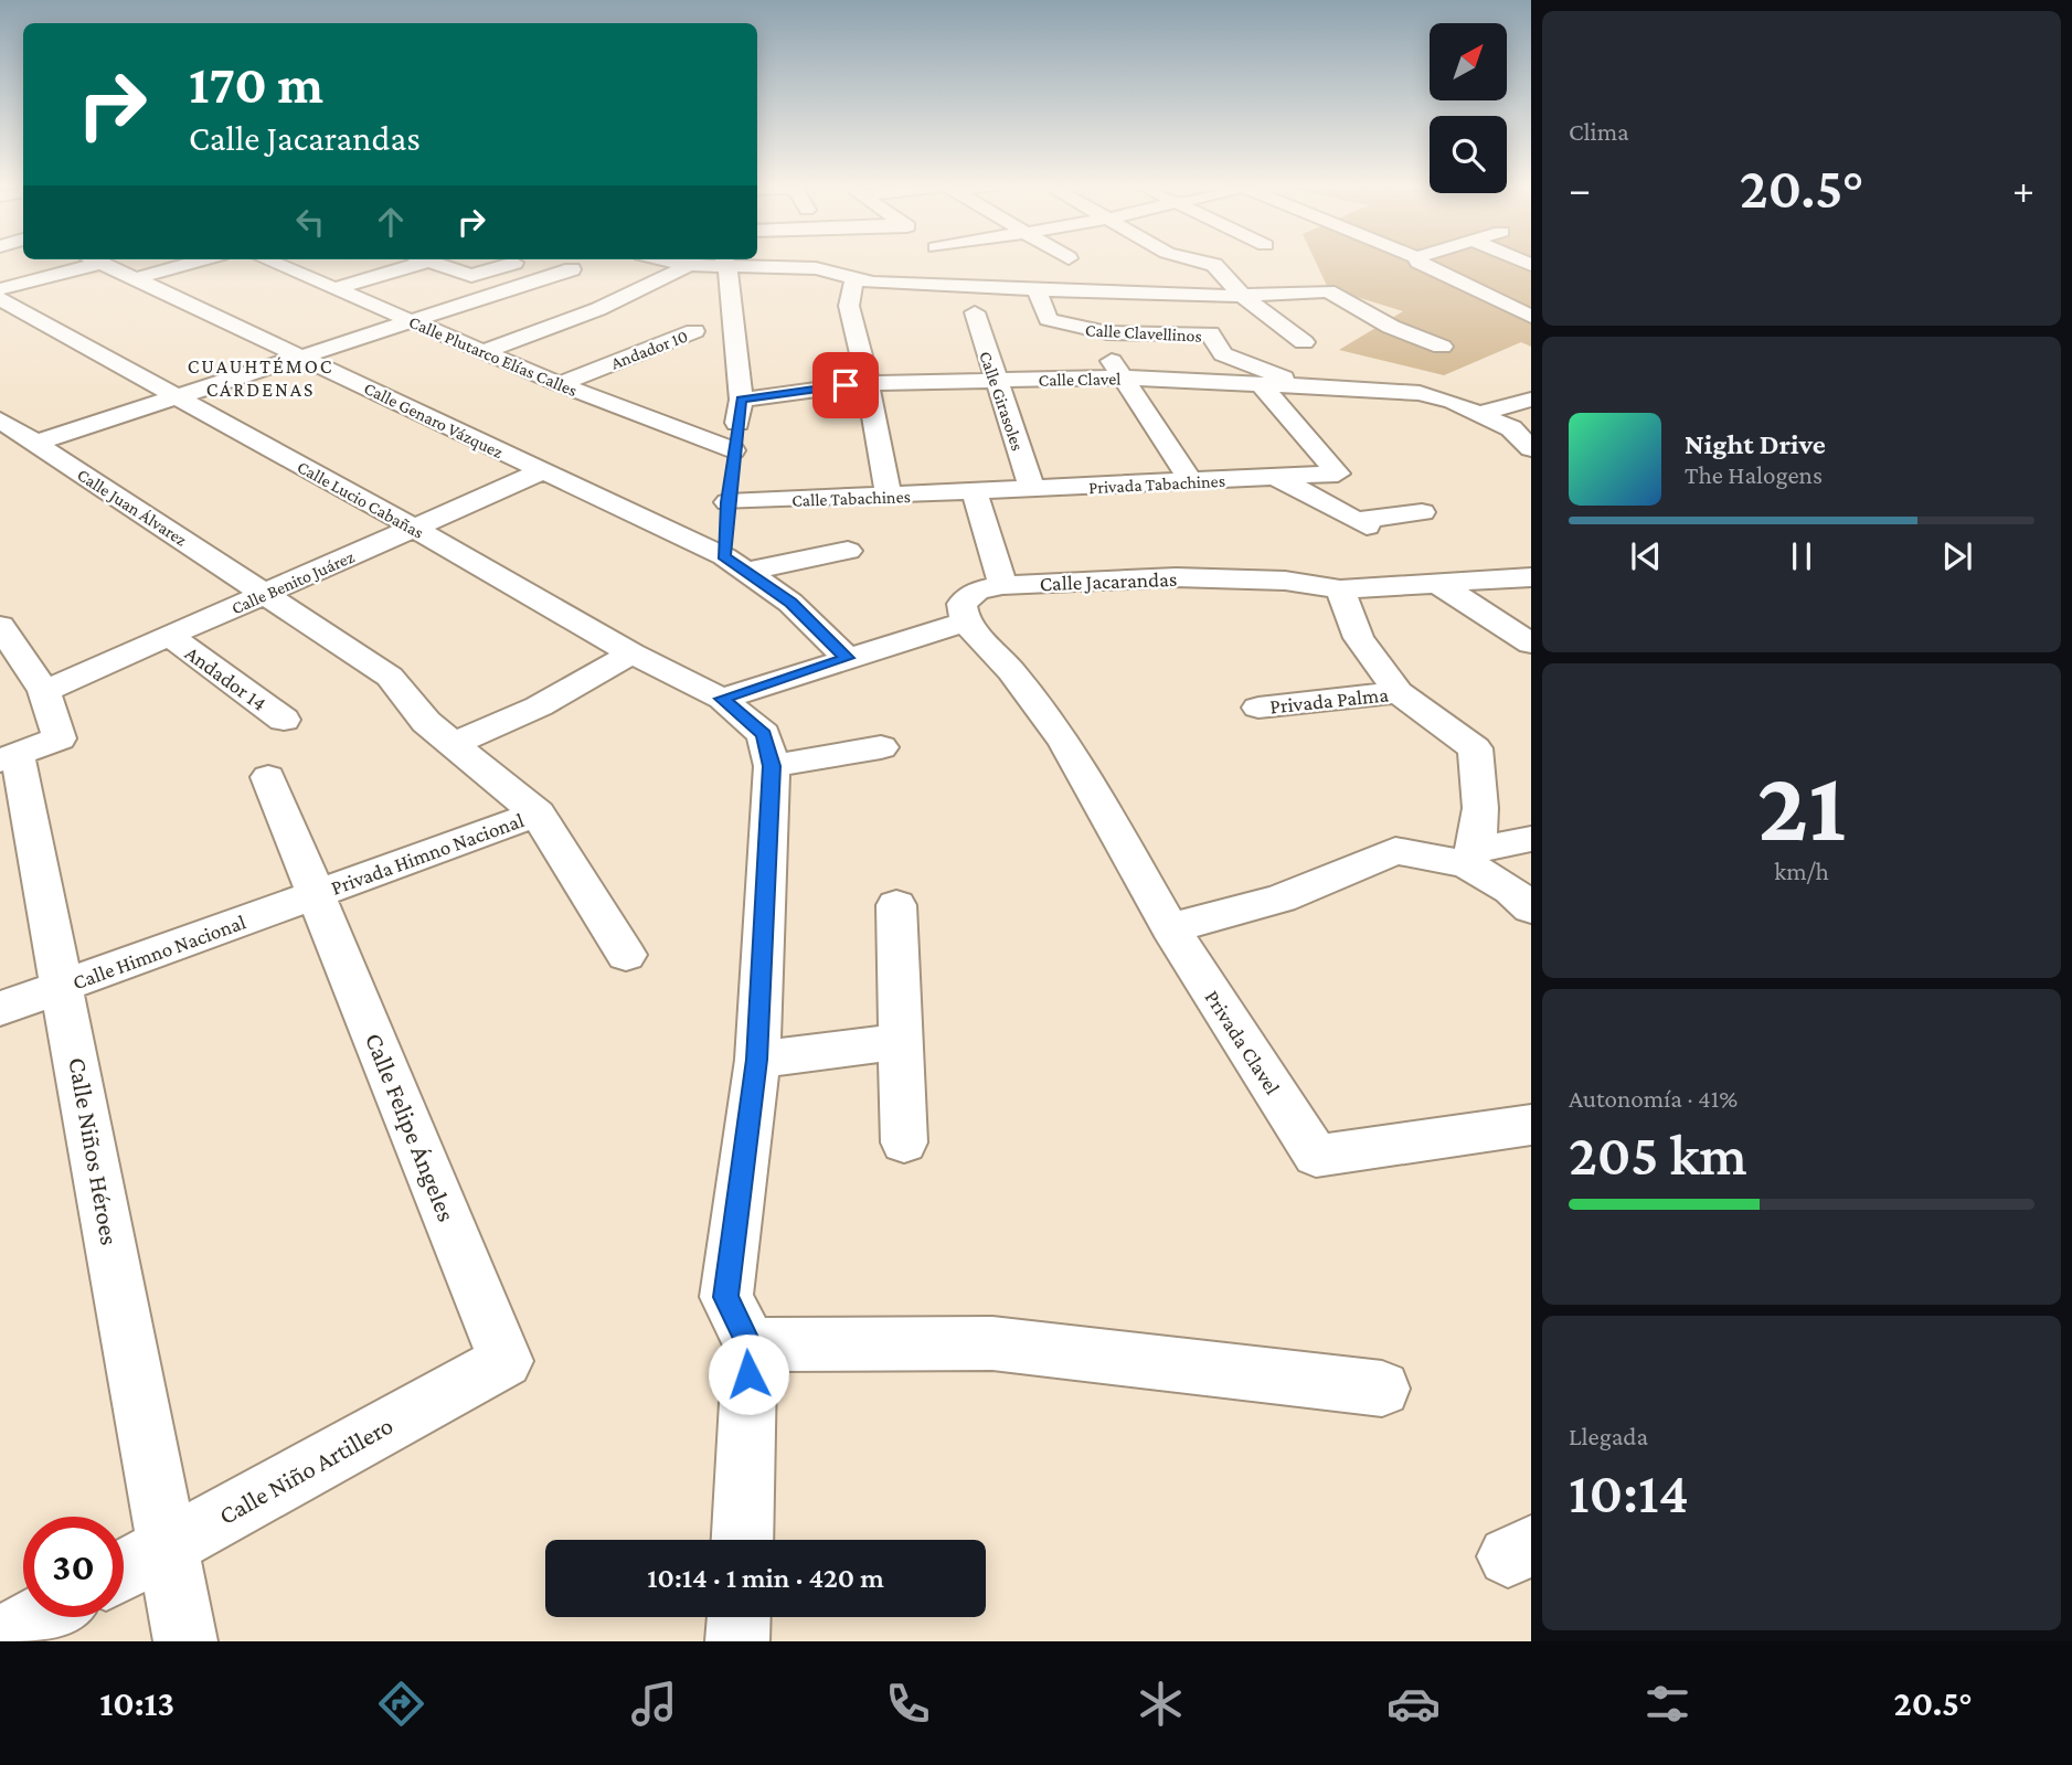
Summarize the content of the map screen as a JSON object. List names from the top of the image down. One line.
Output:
{"streets":{"street":["Calle Clavellinos","Andador 10","Calle Plutarco Elías Calles","Calle Clavel","Calle Girasoles","Calle Genaro Vázquez","Privada Tabachines","Calle Tabachines","Calle Lucio Cabañas","Calle Juan Álvarez","Calle Jacarandas","Calle Benito Juárez","Andador 14","Privada Palma","Privada Himno Nacional","Calle Himno Nacional","Privada Clavel","Calle Felipe Ángeles","Calle Niños Héroes","Calle Niño Artillero"]},"crossings":[["Calle Clavellinos","Calle Clavel"],["Andador 10","Calle Plutarco Elías Calles"],["Calle Clavel","Calle Girasoles"],["Calle Clavel","Privada Tabachines"],["Calle Girasoles","Privada Tabachines"],["Calle Genaro Vázquez","Calle Benito Juárez"],["Privada Tabachines","Calle Tabachines"],["Calle Lucio Cabañas","Calle Benito Juárez"],["Calle Juan Álvarez","Calle Benito Juárez"],["Calle Juan Álvarez","Privada Himno Nacional"],["Calle Benito Juárez","Andador 14"],["Calle Benito Juárez","Calle Niños Héroes"],["Privada Himno Nacional","Calle Himno Nacional"],["Privada Himno Nacional","Calle Felipe Ángeles"],["Calle Himno Nacional","Calle Felipe Ángeles"],["Calle Himno Nacional","Calle Niños Héroes"],["Calle Felipe Ángeles","Calle Niño Artillero"],["Calle Niños Héroes","Calle Niño Artillero"]],"districts":["CUAUHTÉMOC CÁRDENAS"],"north":"top right","page":{"tile":["Clima",["21","km/h"],["Autonomía · 41%","205 km"],["Llegada","10:14"]],"turn":["170 m","Calle Jacarandas"],"heat":["−","20.5°","+"],"song":["Night Drive","The Halogens"],"limit":"30","trip":"10:14 · 1 min · 420 m","tabs":["10:13","20.5°"]}}
